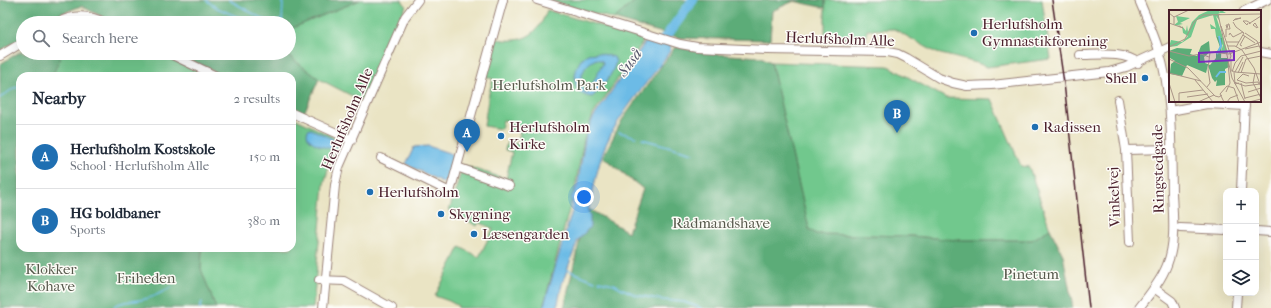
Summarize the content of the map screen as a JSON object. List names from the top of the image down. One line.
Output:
{"streets":{"street":["Herlufsholm Alle","Ringstedgade","Vinkelvej"]},"crossings":[["Herlufsholm Alle","Ringstedgade"],["Ringstedgade","Vinkelvej"]],"water":["Suså"],"parks":["Herlufsholm Park","Rådmandshave","Klokker Kohave","Pinetum","Friheden"],"places":["Herlufsholm Gymnastikforening","Shell","Radissen","Herlufsholm Kirke","Herlufsholm","Skygning","Læsengarden"],"page":{"search":"Search here","heading":["Nearby","2 results"],"pins":["B","A"],"list":[{"mark":"A","name":"Herlufsholm Kostskole","note":"School · Herlufsholm Alle","value":"150 m"},{"mark":"B","name":"HG boldbaner","note":"Sports","value":"380 m"}],"map_buttons":["+","−"]}}
